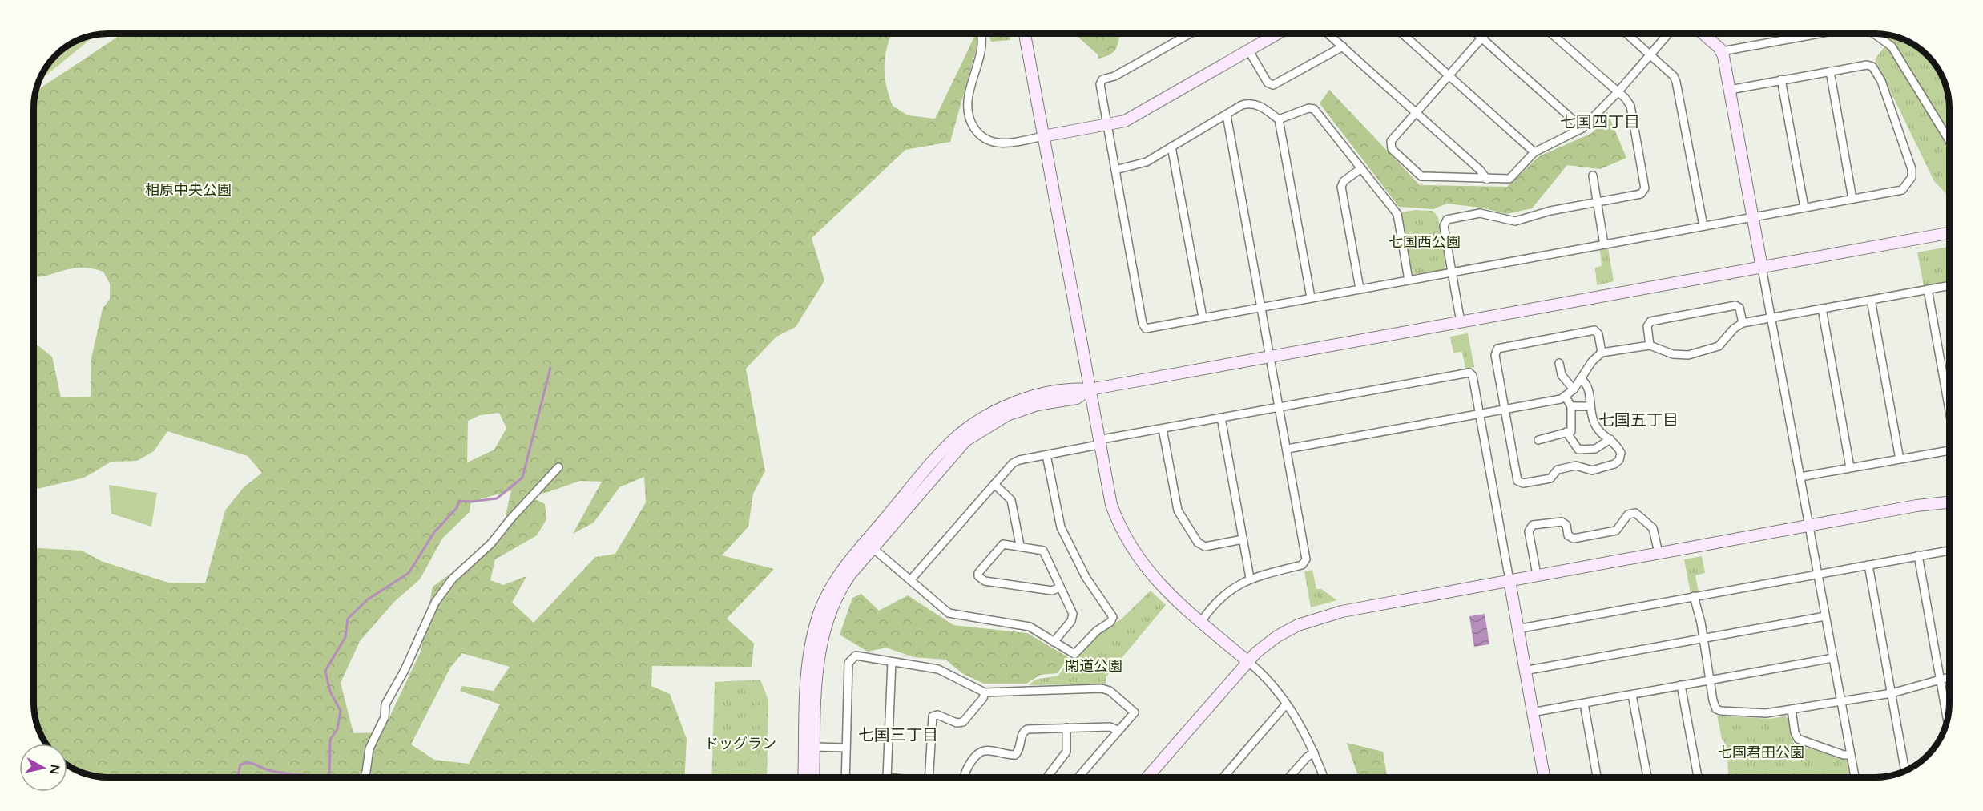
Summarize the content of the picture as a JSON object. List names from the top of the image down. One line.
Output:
{"districts":["七国四丁目","七国五丁目","七国三丁目"],"parks":["相原中央公園","七国西公園","閑道公園","ドッグラン","七国君田公園"],"north":"right"}
